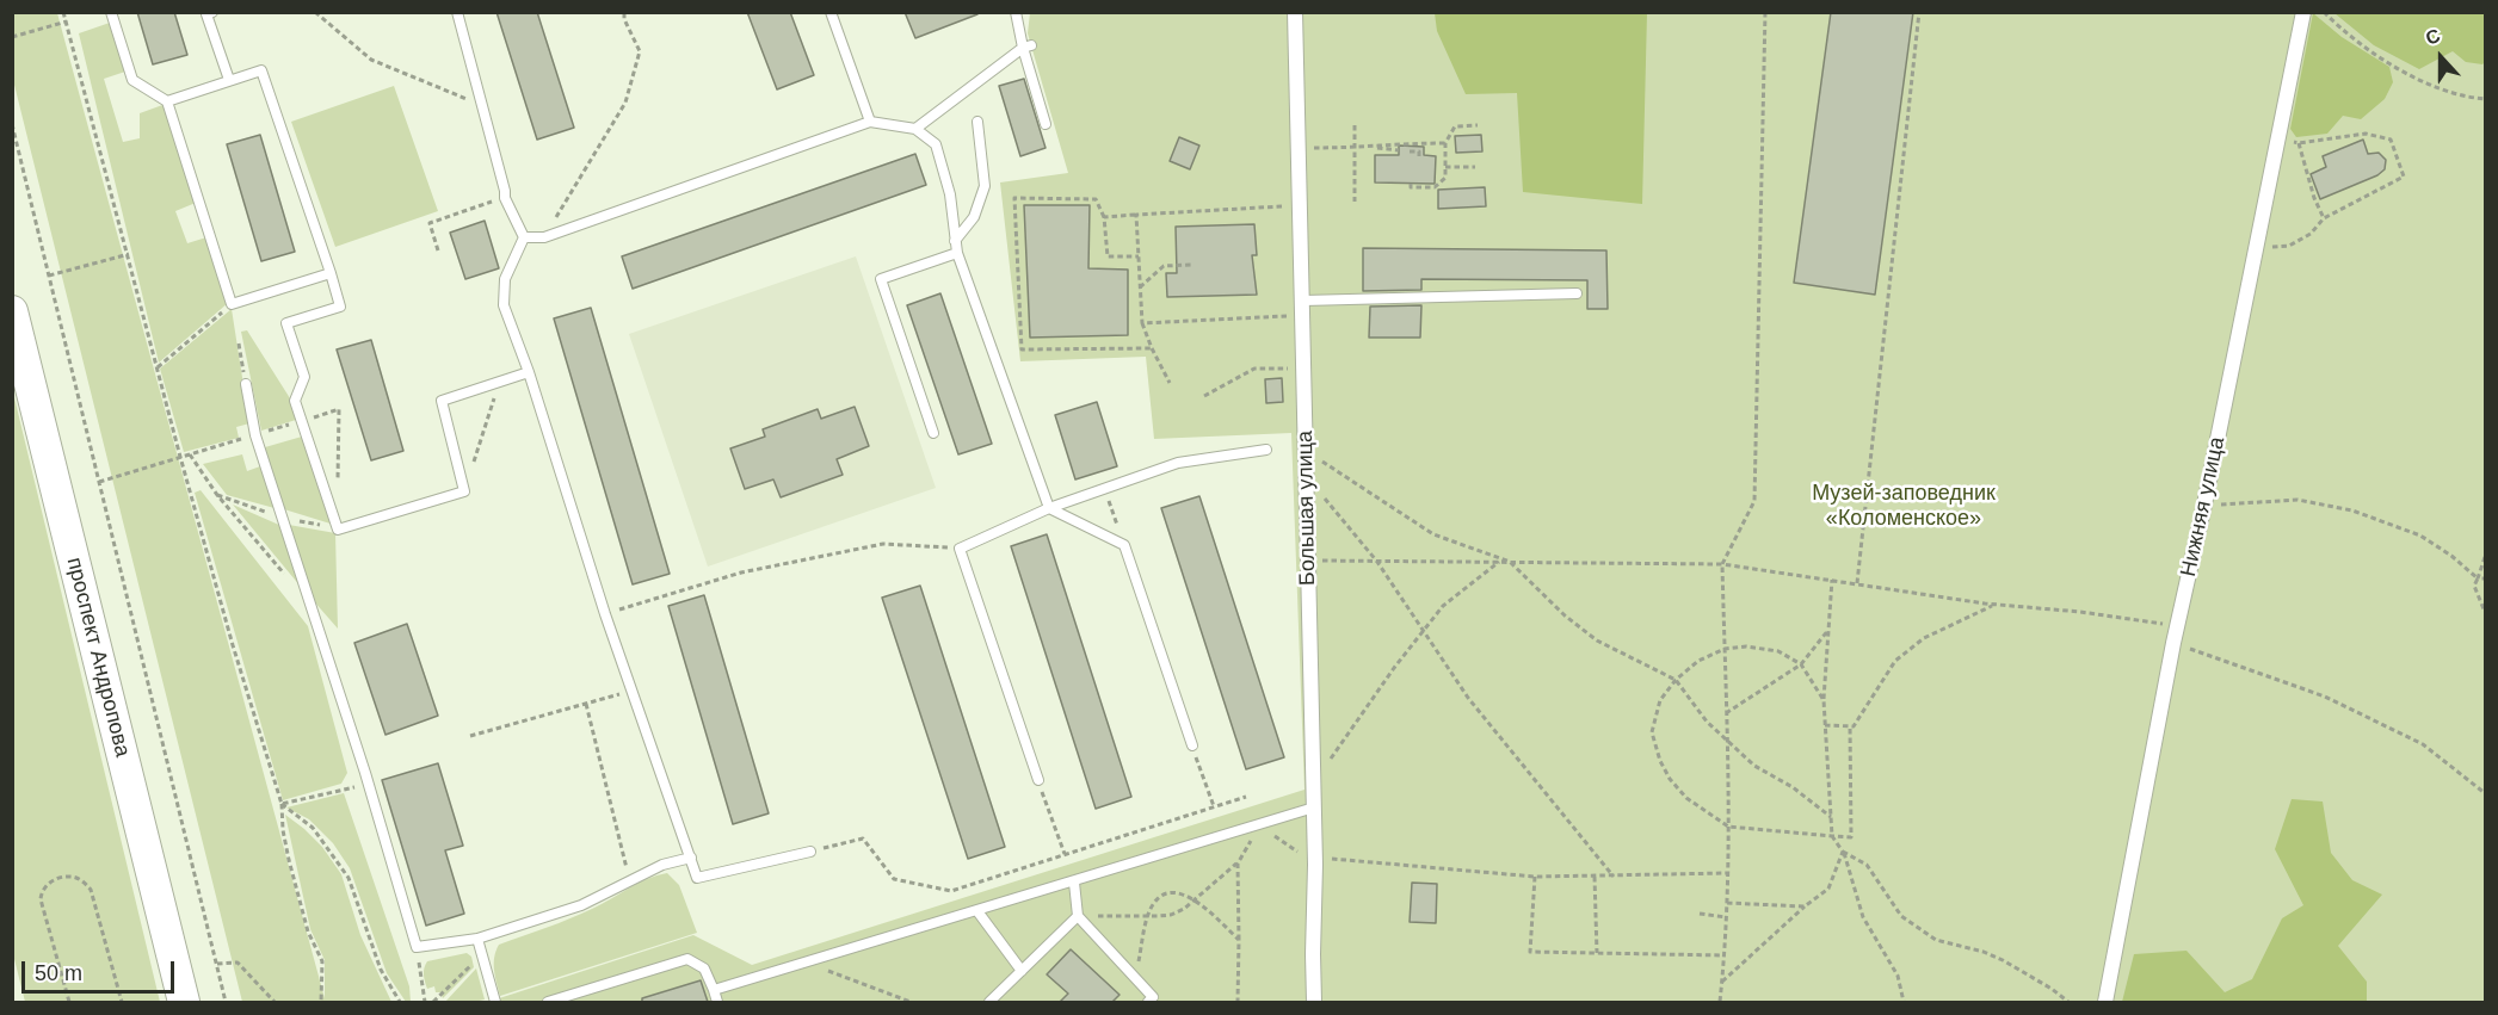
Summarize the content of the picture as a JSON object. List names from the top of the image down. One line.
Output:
{"streets":{"main road":["проспект Андропова"],"street":["Нижняя улица","Большая улица"]},"parks":["Музей-заповедник «Коломенское»"],"scale_bar":"50 m","north":"top"}
